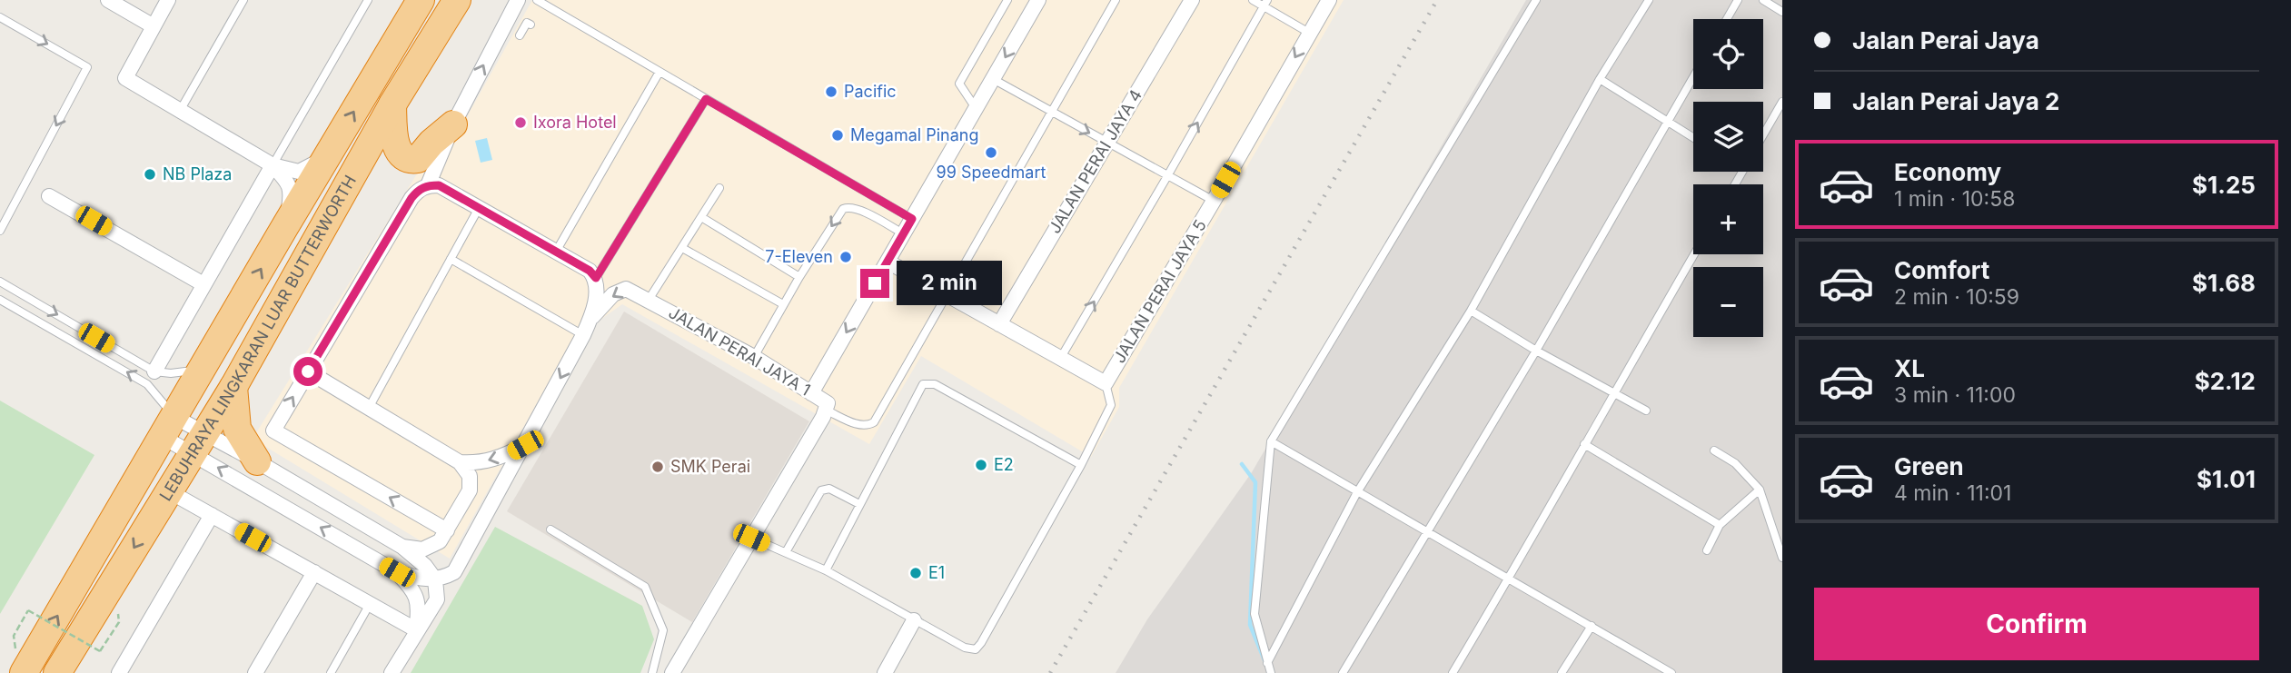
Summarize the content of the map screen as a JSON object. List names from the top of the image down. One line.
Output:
{"streets":{"highway":["LEBUHRAYA LINGKARAN LUAR BUTTERWORTH"],"street":["JALAN PERAI JAYA 4","JALAN PERAI JAYA 5","JALAN PERAI JAYA 1"]},"one_way":["JALAN PERAI JAYA 5"],"places":["Pacific","Ixora Hotel","Megamal Pinang","99 Speedmart","NB Plaza","7-Eleven","E2","SMK Perai","E1"],"page":{"banner":["Jalan Perai Jaya","Jalan Perai Jaya 2"],"map_buttons":["+","−"],"list":[{"name":"Economy","note":"1 min · 10:58","value":"$1.25"},{"name":"Comfort","note":"2 min · 10:59","value":"$1.68"},{"name":"XL","note":"3 min · 11:00","value":"$2.12"},{"name":"Green","note":"4 min · 11:01","value":"$1.01"}],"bubble":"2 min","buttons":"Confirm"}}
